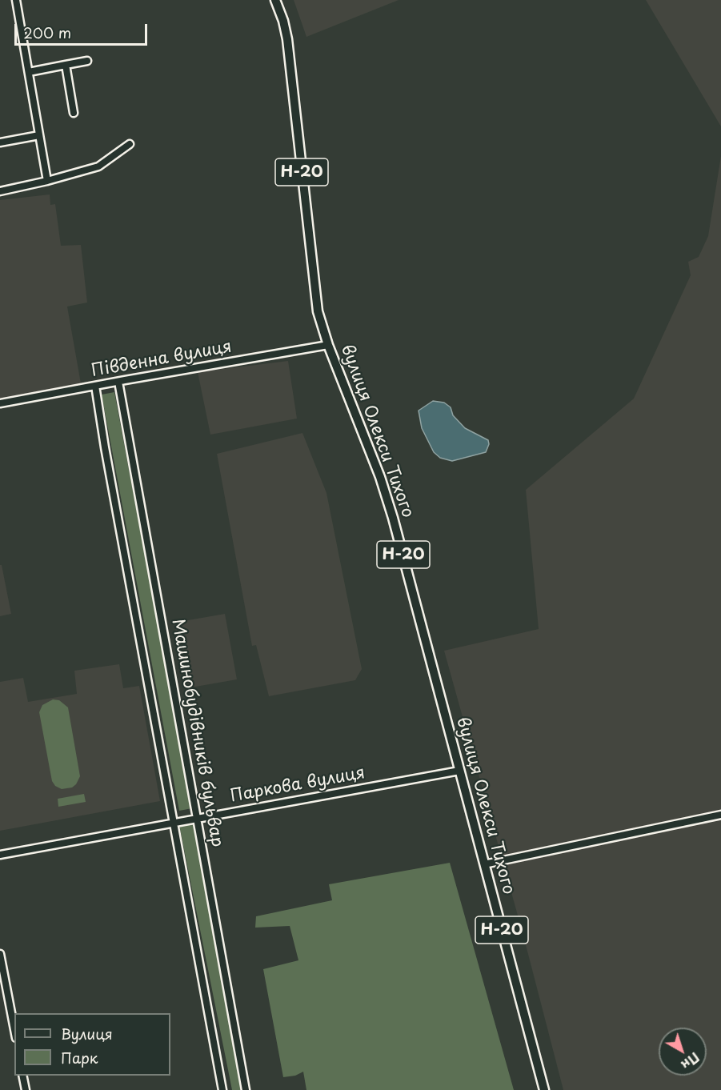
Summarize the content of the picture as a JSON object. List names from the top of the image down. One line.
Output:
{"streets":{"main road":["Н-20","вулиця Олекси Тихого"],"street":["Південна вулиця","Машинобудівників бульвар","Паркова вулиця"]},"crossings":[["Південна вулиця","вулиця Олекси Тихого"],["Південна вулиця","Машинобудівників бульвар"],["вулиця Олекси Тихого","Паркова вулиця"],["Машинобудівників бульвар","Паркова вулиця"]],"legend":["Вулиця","Парк"],"scale_bar":"200 m","north":"bottom right"}
